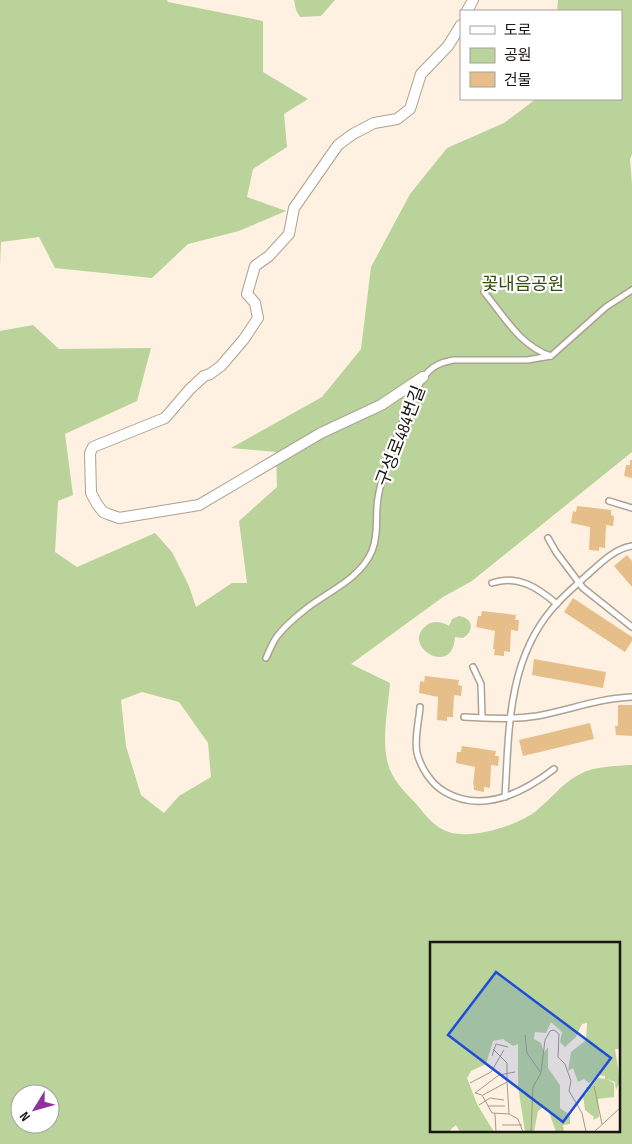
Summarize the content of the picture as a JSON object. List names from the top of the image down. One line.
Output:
{"streets":{"lane":["구성로484번길"]},"parks":["꽃내음공원"],"legend":["도로","공원","건물"],"north":"bottom left"}
